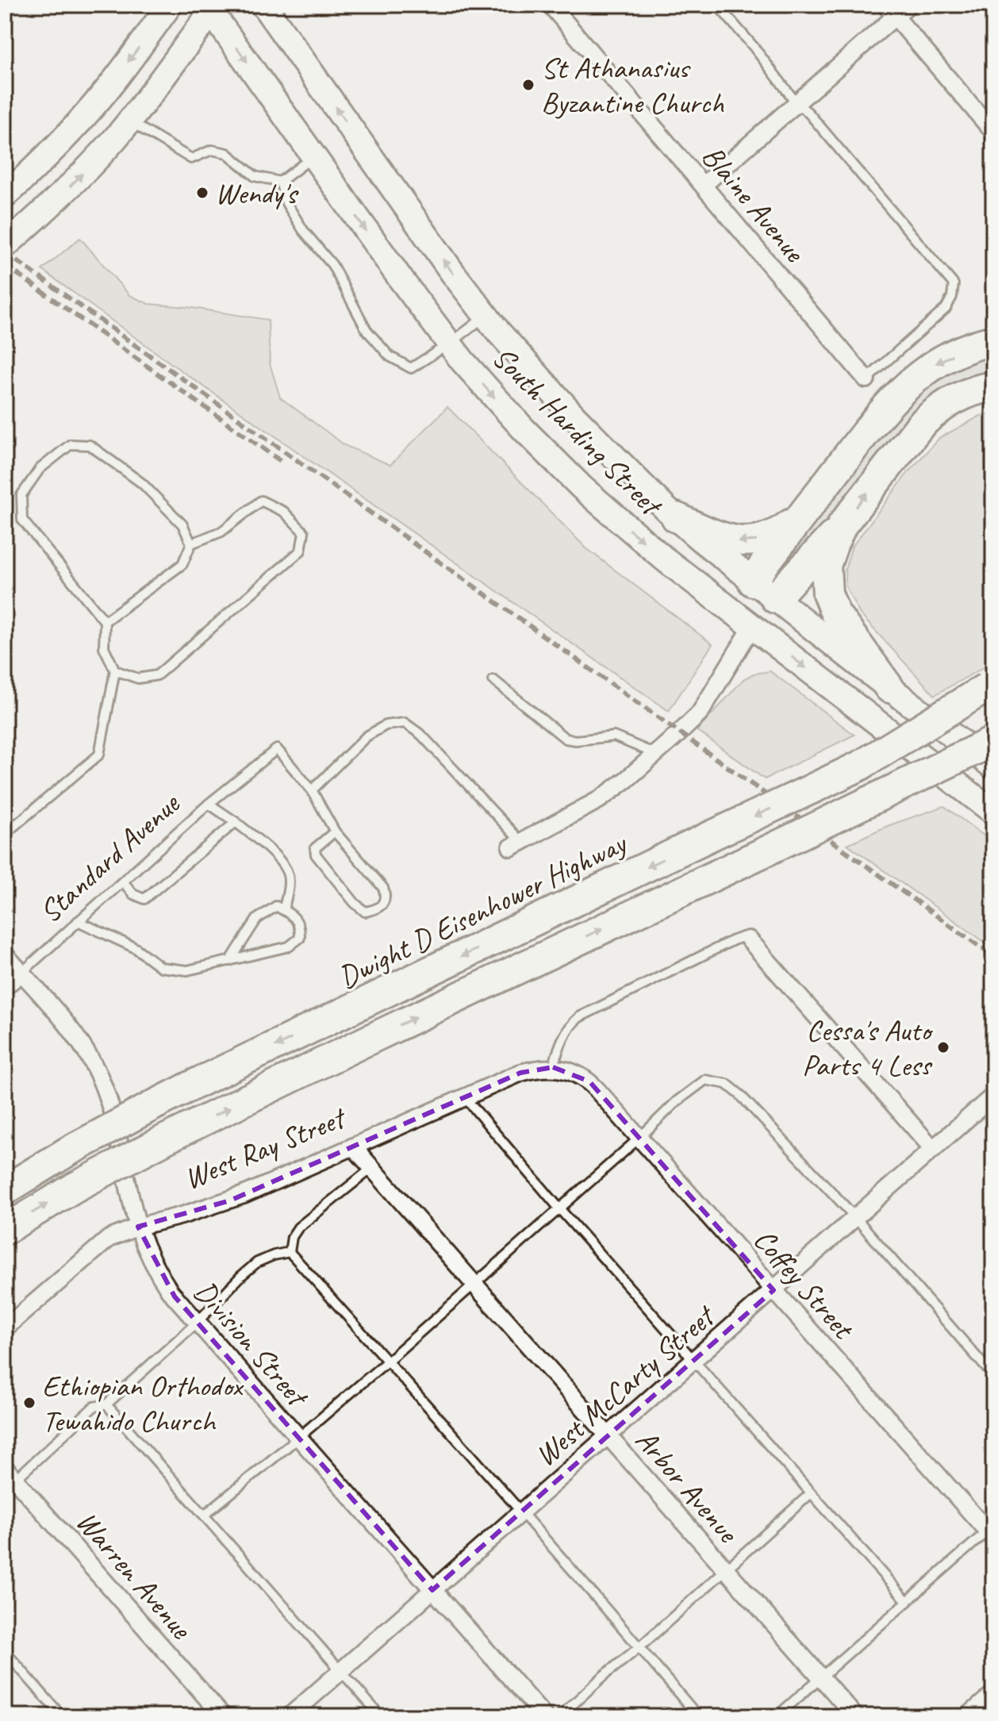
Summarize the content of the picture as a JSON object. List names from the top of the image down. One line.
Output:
{"streets":{"highway":["Dwight D Eisenhower Highway"],"main road":["South Harding Street"],"street":["Blaine Avenue","Standard Avenue","West Ray Street","Coffey Street","Division Street","West McCarty Street","Arbor Avenue","Warren Avenue"]},"crossings":[["Standard Avenue","Division Street"],["West Ray Street","Coffey Street"],["West Ray Street","Division Street"],["West Ray Street","Arbor Avenue"],["Coffey Street","West McCarty Street"],["Division Street","West McCarty Street"],["West McCarty Street","Arbor Avenue"]],"places":["St Athanasius Byzantine Church","Wendy's","Cessa's Auto Parts 4 Less","Ethiopian Orthodox Tewahido Church"]}
